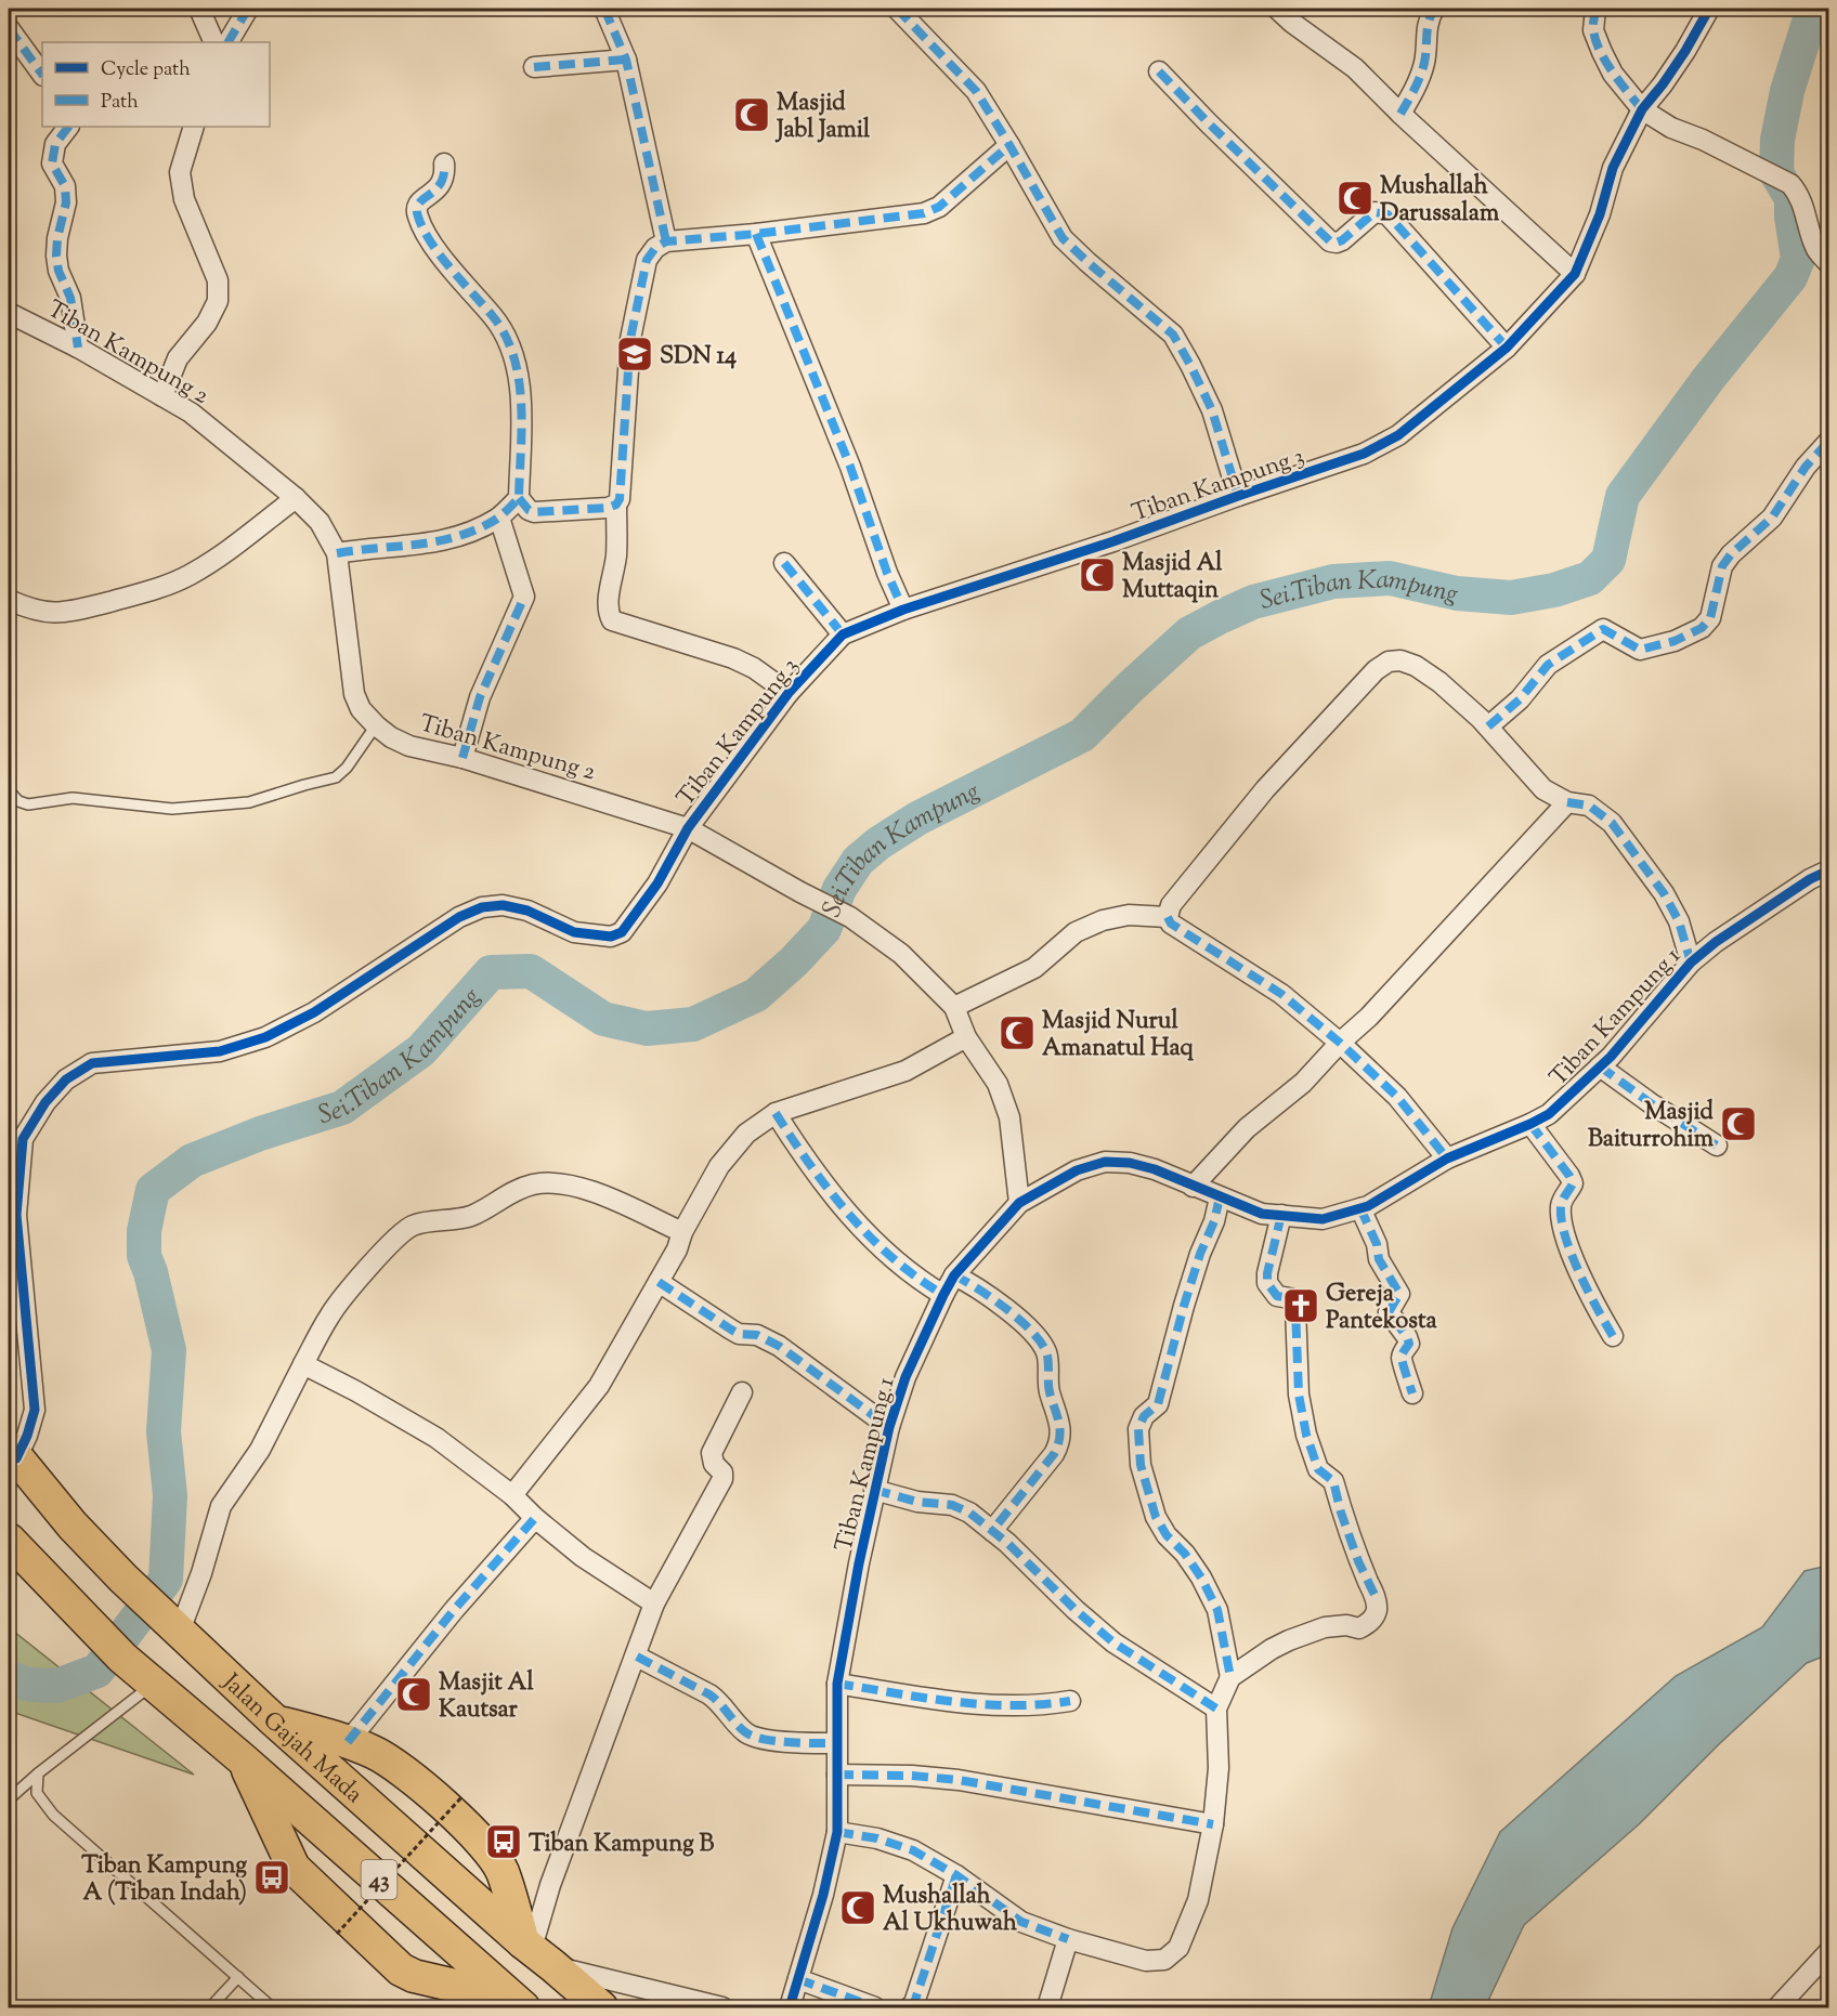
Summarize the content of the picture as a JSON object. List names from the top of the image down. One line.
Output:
{"streets":{"highway":["Jalan Gajah Mada","43"],"street":["Tiban Kampung 2","Tiban Kampung 3","Tiban Kampung 1"]},"crossings":[["Tiban Kampung 2","Tiban Kampung 3"],["Tiban Kampung 2","Tiban Kampung 1"],["Tiban Kampung 3","Jalan Gajah Mada"]],"water":["Sei.Tiban Kampung"],"places":{"mosque":["Masjid Jabl Jamil","Mushallah Darussalam","Masjid Al Muttaqin","Masjid Nurul Amanatul Haq","Masjid Baiturrohim","Masjit Al Kautsar","Mushallah Al Ukhuwah"],"school or university":["SDN 14"],"church":["Gereja Pantekosta"],"bus stop":["Tiban Kampung B","Tiban Kampung A (Tiban Indah)"]},"legend":["Cycle path","Path"]}
